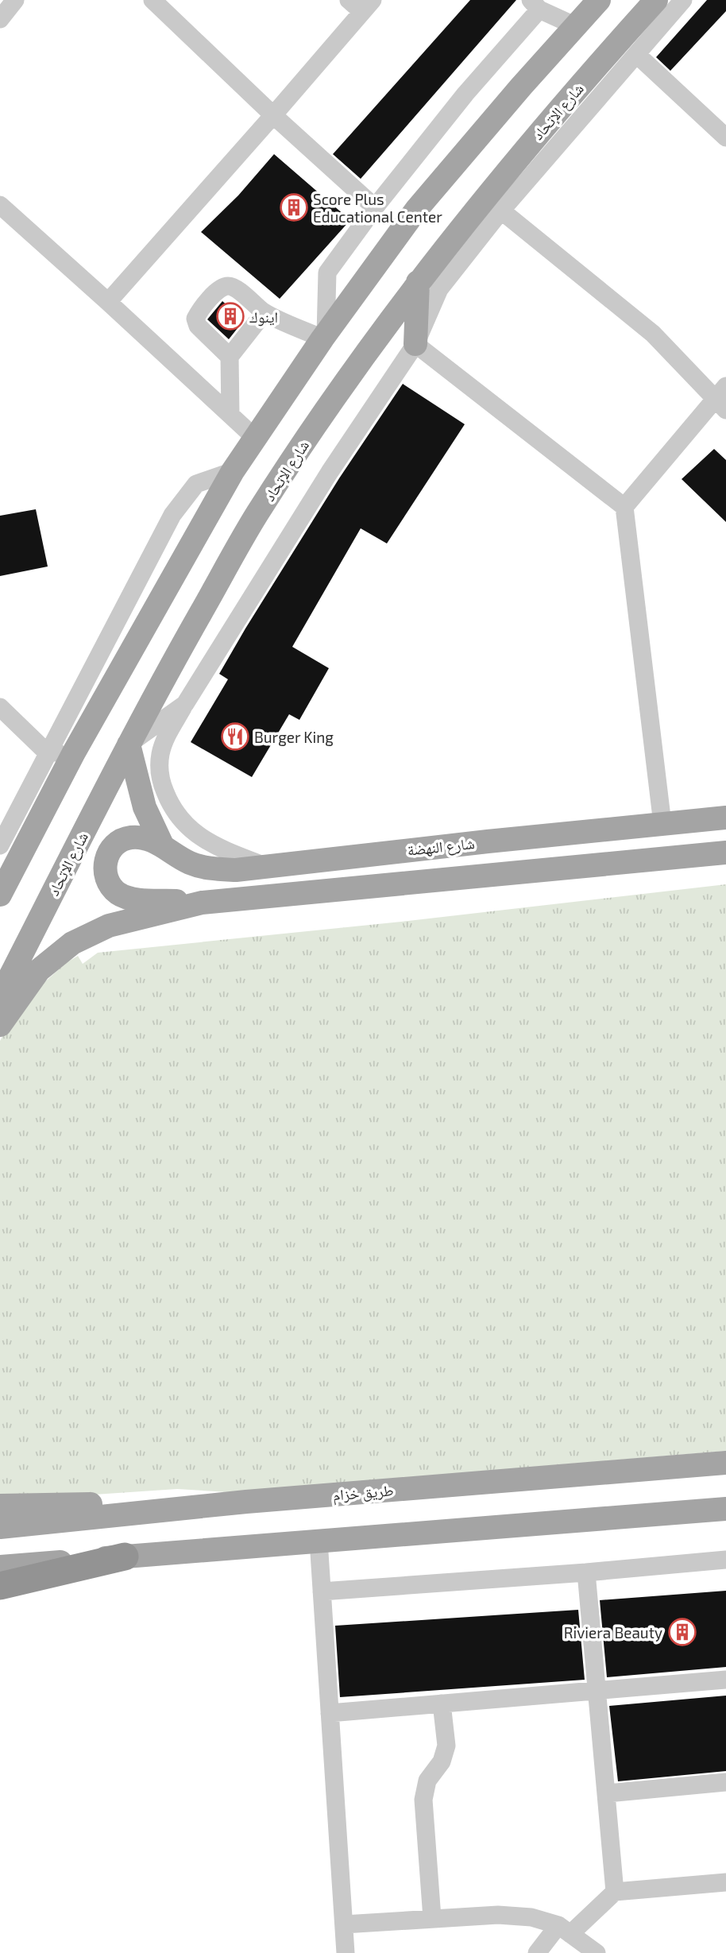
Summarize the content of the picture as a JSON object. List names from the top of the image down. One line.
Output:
{"streets":{"main road":["شارع الإتحاد","شارع النهضة","طريق خزام"]},"places":{"building":["Score Plus Educational Center","اينوك","Riviera Beauty"],"restaurant":["Burger King"]}}
